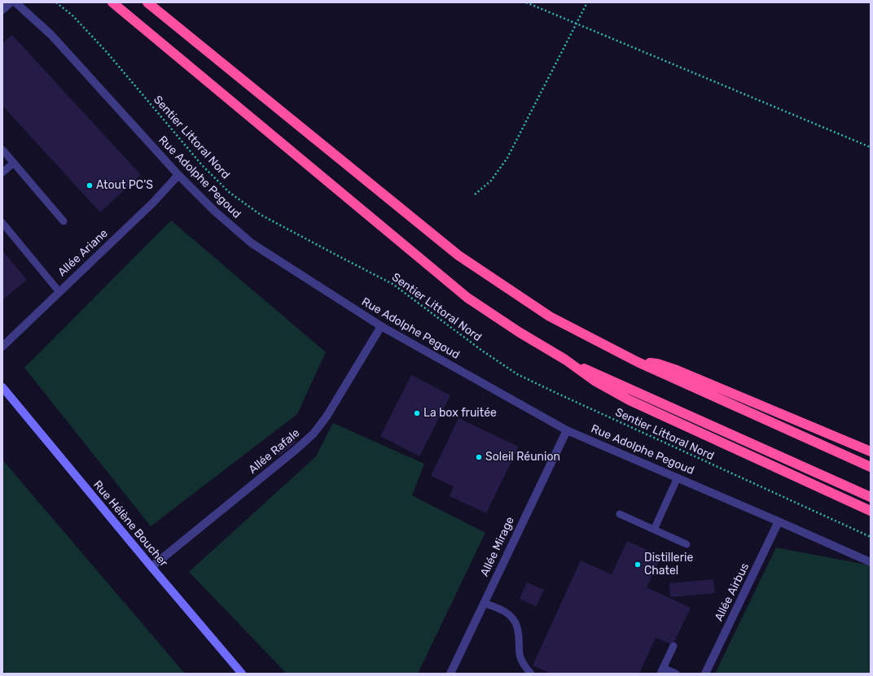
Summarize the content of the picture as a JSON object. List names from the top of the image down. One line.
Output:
{"streets":{"street":["Rue Adolphe Pegoud","Allée Ariane","Allée Rafale","Rue Hélène Boucher","Allée Mirage","Allée Airbus"],"path":["Sentier Littoral Nord"]},"crossings":[["Rue Adolphe Pegoud","Allée Ariane"],["Rue Adolphe Pegoud","Allée Rafale"],["Rue Adolphe Pegoud","Allée Mirage"],["Rue Adolphe Pegoud","Allée Airbus"],["Allée Rafale","Rue Hélène Boucher"]],"places":["Atout PC'S","La box fruitée","Soleil Réunion","Distillerie Chatel"]}
